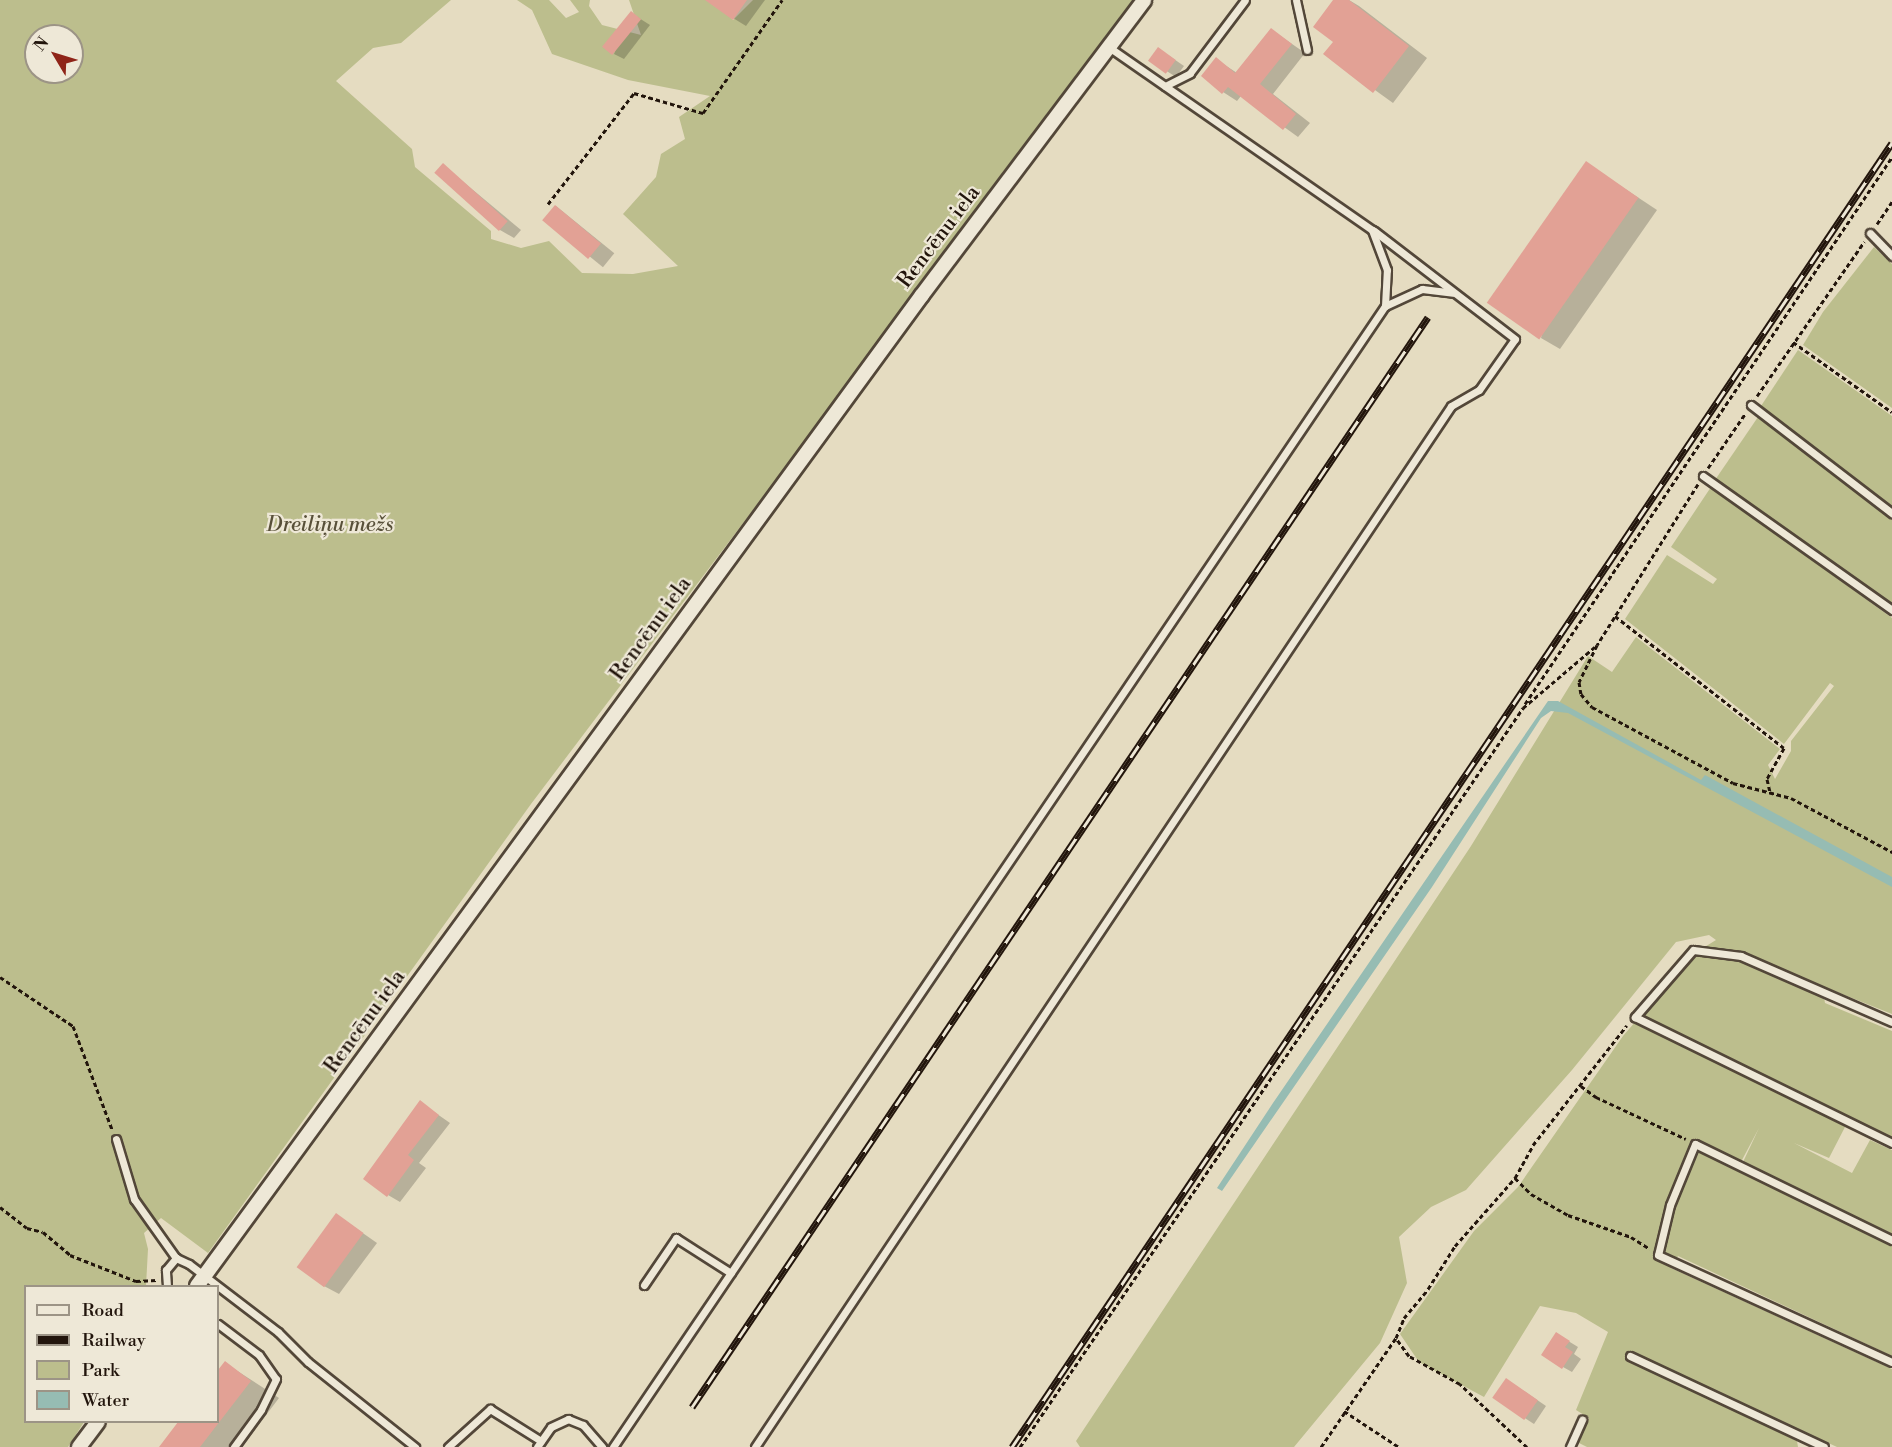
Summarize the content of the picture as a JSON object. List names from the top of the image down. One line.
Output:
{"streets":{"street":["Rencēnu iela"]},"parks":["Dreiliņu mežs"],"legend":["Road","Railway","Park","Water"],"north":"top left"}
